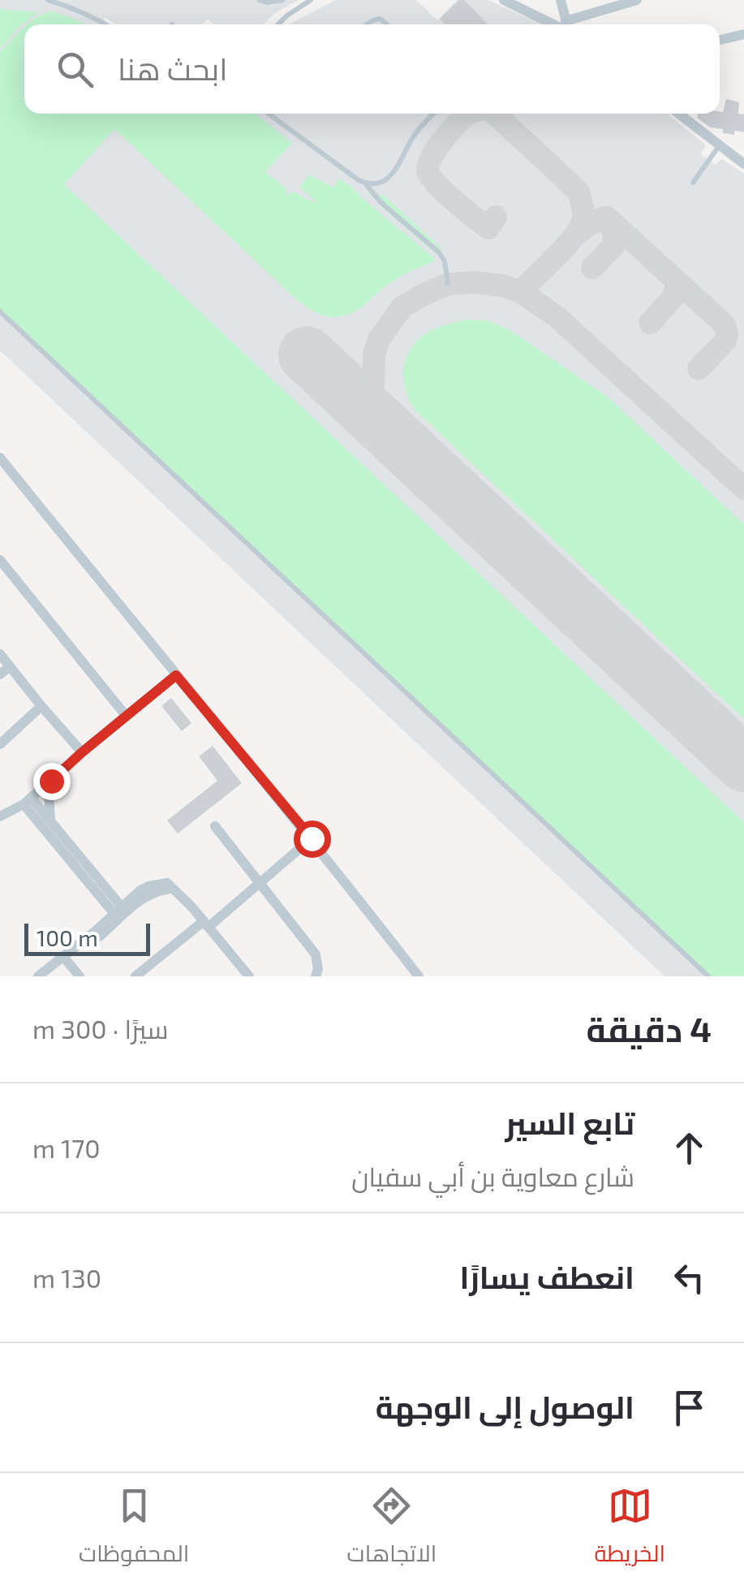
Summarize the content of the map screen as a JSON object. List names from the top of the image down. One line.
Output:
{"scale_bar":"100 m","page":{"search":"ابحث هنا","scale":"100 m","heading":["4 دقيقة","سيرًا · 300 m"],"list":[["تابع السير","شارع معاوية بن أبي سفيان","170 m"],["انعطف يسارًا","130 m"],"الوصول إلى الوجهة"],"nav":["الخريطة","الاتجاهات","المحفوظات"]}}
